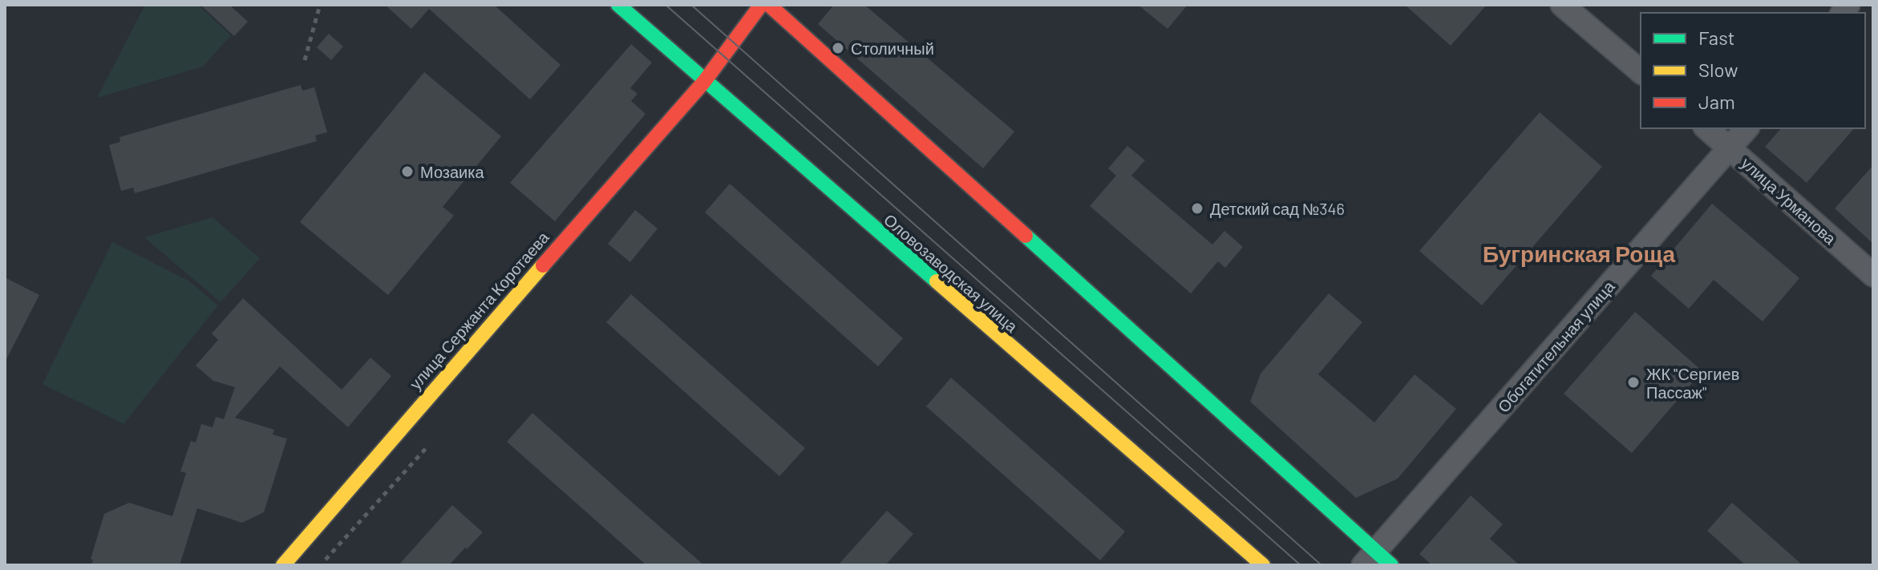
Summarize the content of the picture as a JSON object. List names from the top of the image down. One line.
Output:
{"streets":{"street":["улица Урманова","Оловозаводская улица","улица Сержанта Коротаева","Обогатительная улица"]},"crossings":[["улица Урманова","Обогатительная улица"],["Оловозаводская улица","улица Сержанта Коротаева"]],"districts":["Бугринская Роща"],"places":["Столичный","Мозаика","Детский сад №346","ЖК \"Сергиев Пассаж\""],"legend":["Fast","Slow","Jam"]}
